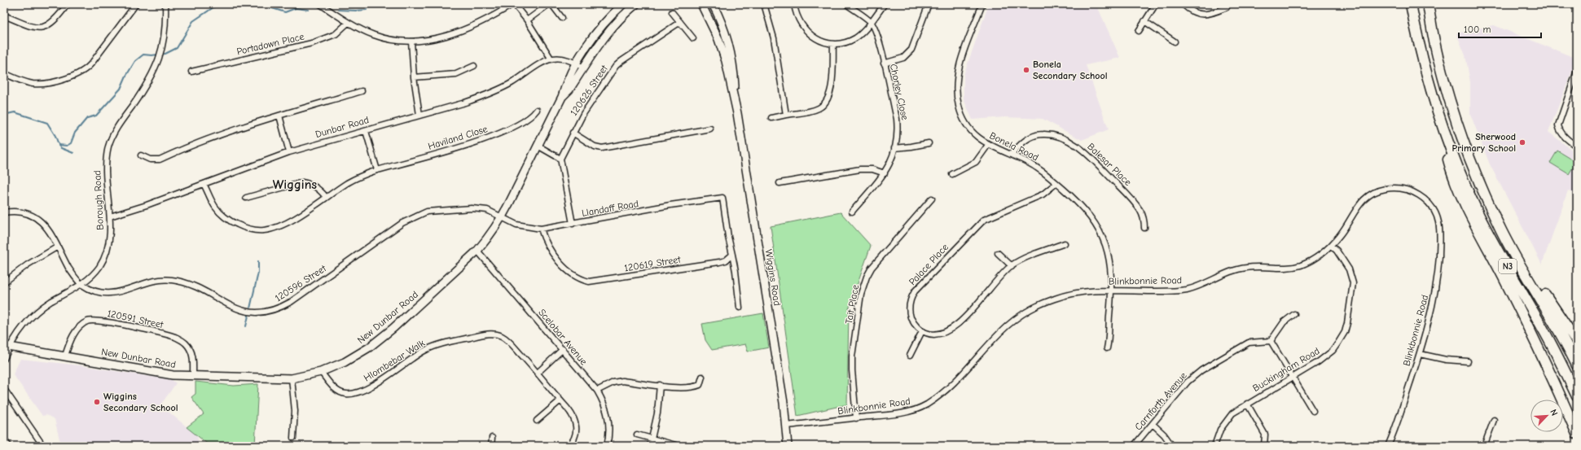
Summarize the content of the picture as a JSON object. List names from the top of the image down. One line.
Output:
{"streets":{"highway":["N3"],"street":["Portadown Place","120626 Street","Chorley Close","Dunbar Road","Haviland Close","Bonela Road","Balesar Place","Borough Road","Llandaff Road","120619 Street","Palace Place","Wiggins Road","Blinkbonnie Road","120596 Street","Tait Place","New Dunbar Road","120591 Street","Scelobar Avenue","Hlombebar Walk","Buckingham Road","Carnforth Avenue"]},"crossings":[["Dunbar Road","Haviland Close"],["Dunbar Road","Borough Road"],["Bonela Road","Balesar Place"],["Bonela Road","Palace Place"],["Bonela Road","Blinkbonnie Road"],["Borough Road","120596 Street"],["Borough Road","New Dunbar Road"],["Llandaff Road","120619 Street"],["Llandaff Road","120596 Street"],["Llandaff Road","New Dunbar Road"],["Wiggins Road","Blinkbonnie Road"],["Blinkbonnie Road","Tait Place"],["Blinkbonnie Road","Buckingham Road"],["120596 Street","New Dunbar Road"],["New Dunbar Road","120591 Street"],["New Dunbar Road","Scelobar Avenue"],["New Dunbar Road","Hlombebar Walk"]],"districts":["Wiggins"],"places":["Bonela Secondary School","Sherwood Primary School","Wiggins Secondary School"],"scale_bar":"100 m","north":"top right"}
